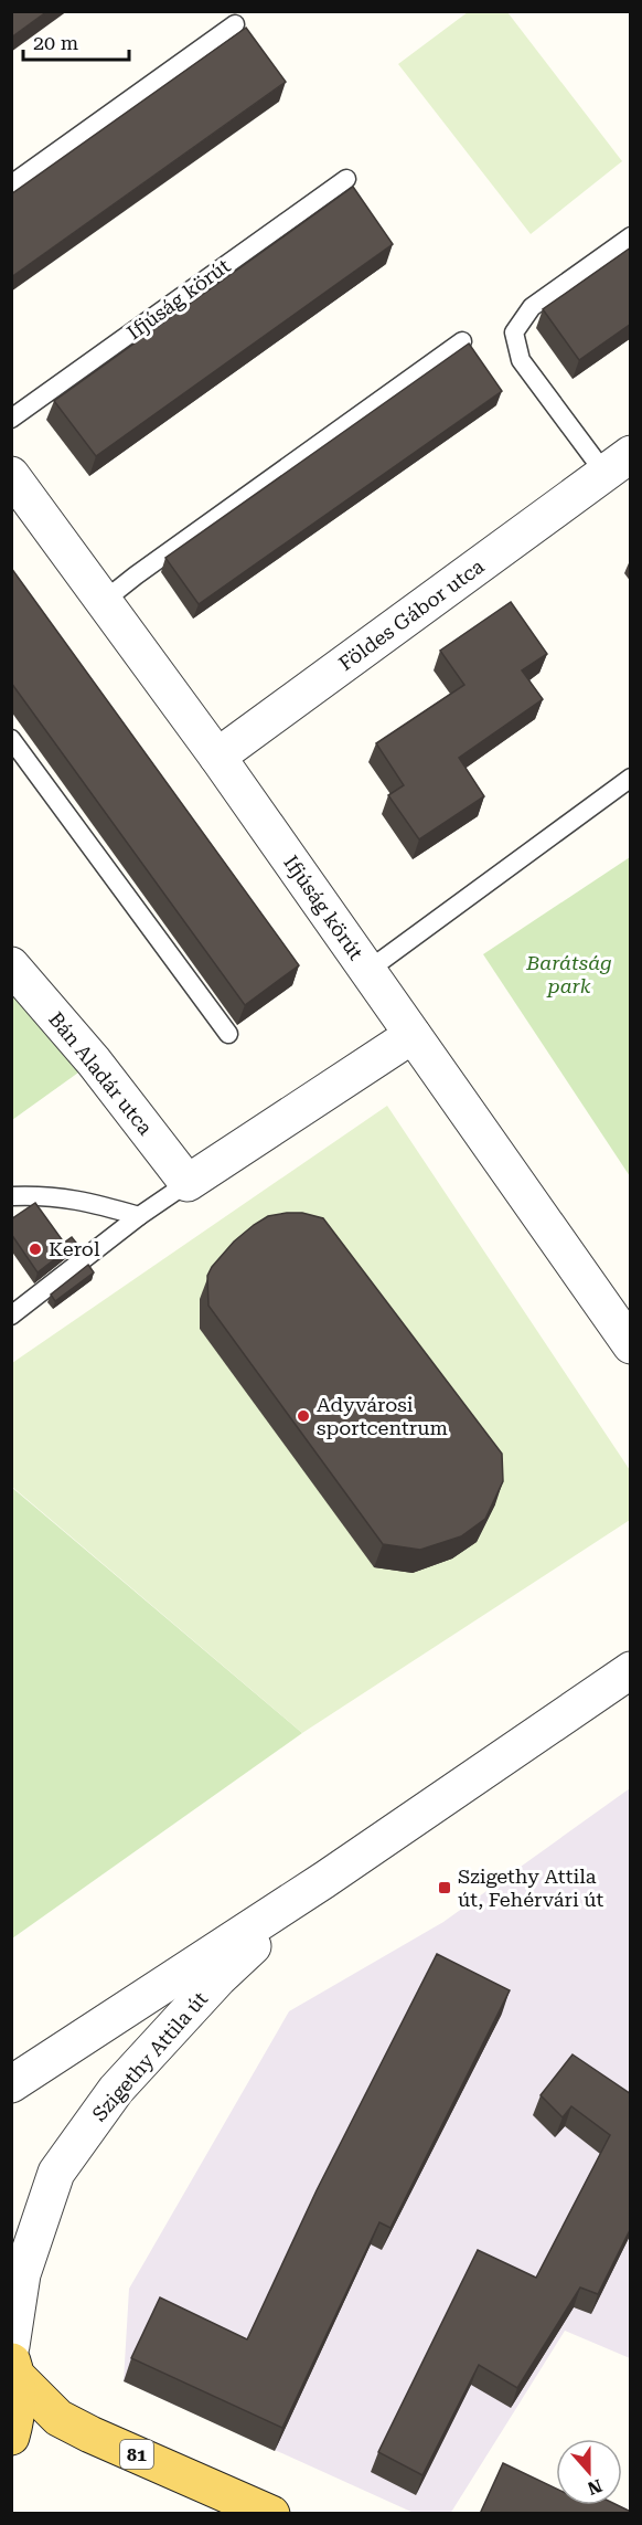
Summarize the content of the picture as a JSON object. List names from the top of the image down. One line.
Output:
{"streets":{"main road":["81"],"street":["Ifjúság körút","Földes Gábor utca","Bán Aladár utca","Szigethy Attila út"]},"crossings":[["Ifjúság körút","Földes Gábor utca"],["Szigethy Attila út","81"]],"parks":["Barátság park"],"places":{"other":["Kerol","Adyvárosi sportcentrum"],"transit":["Szigethy Attila út, Fehérvári út"]},"scale_bar":"20 m","north":"bottom"}
